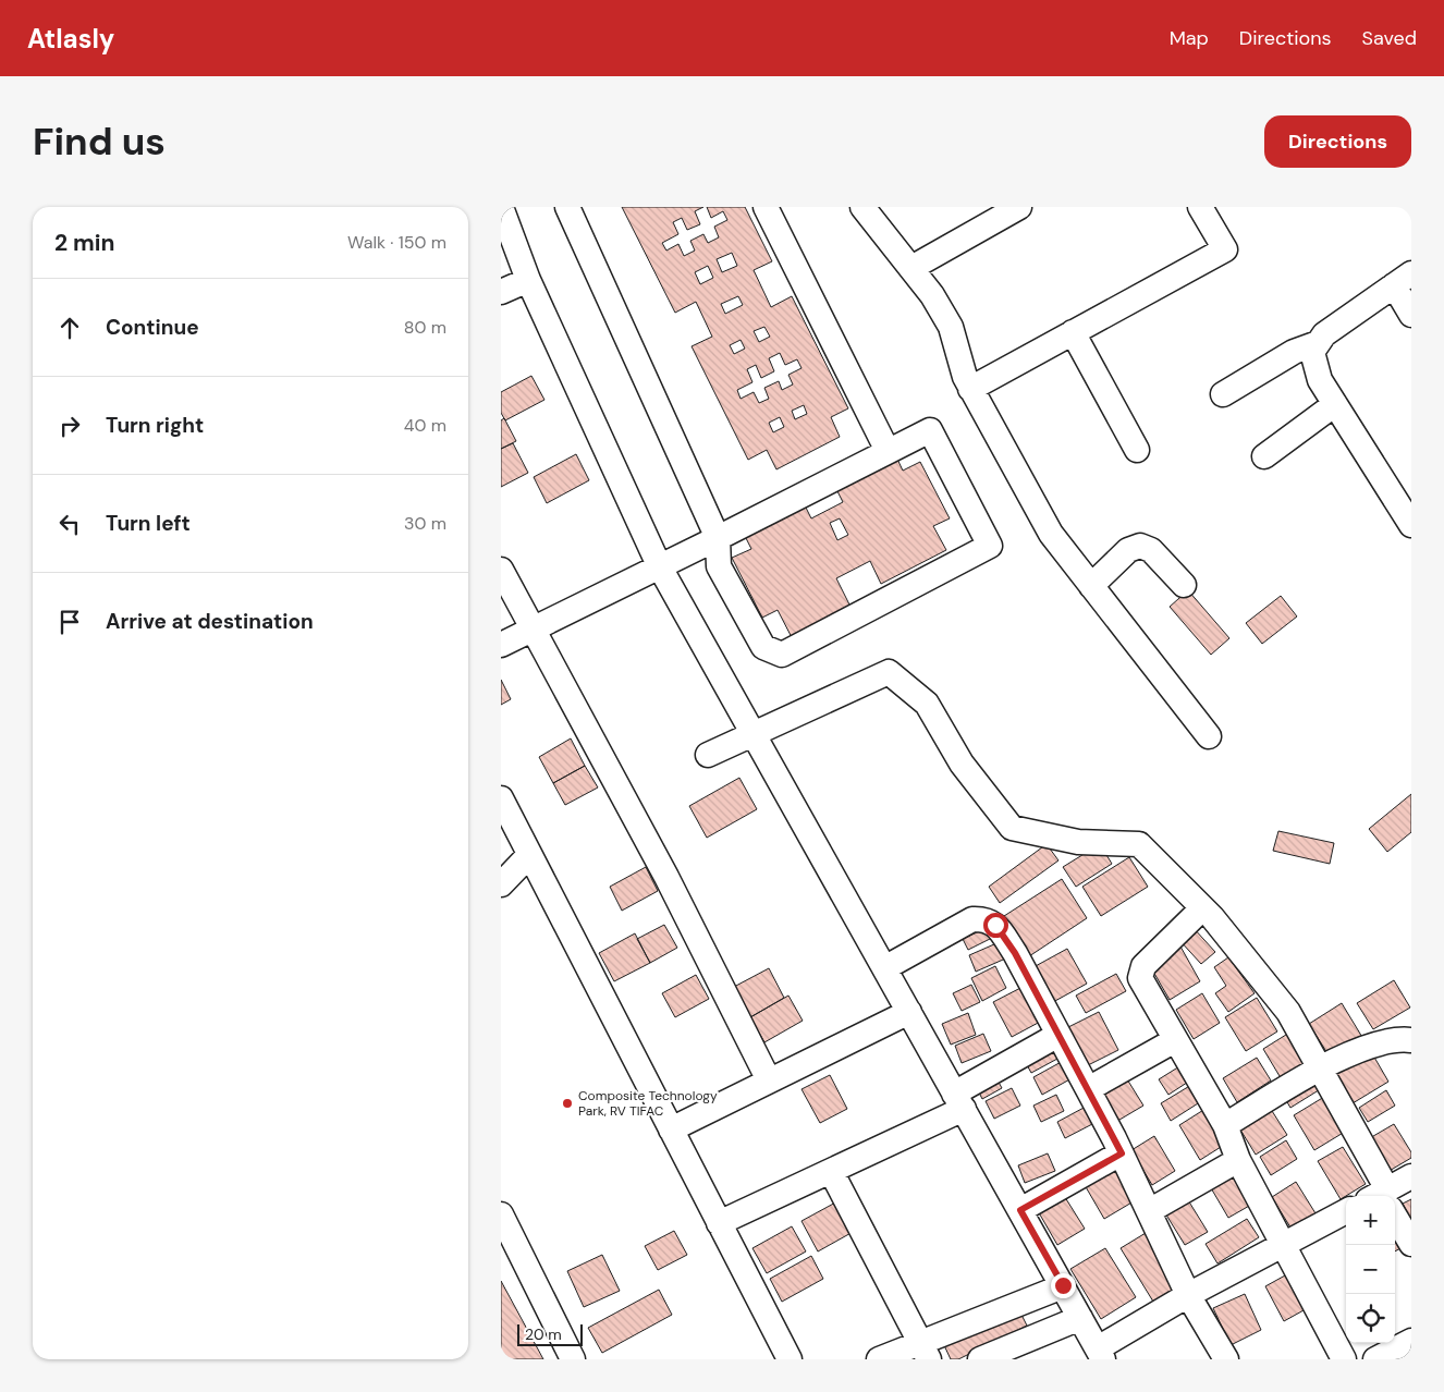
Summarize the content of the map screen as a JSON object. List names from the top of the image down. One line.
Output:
{"places":["Composite Technology Park, RV TIFAC"],"scale_bar":"20 m","page":{"header":"Atlasly","nav":["Map","Directions","Saved"],"buttons":"Directions","title":"Find us","heading":["2 min","Walk · 150 m"],"list":[["Continue","80 m"],["Turn right","40 m"],["Turn left","30 m"],"Arrive at destination"],"map_buttons":["+","−"],"scale":"20 m"}}
